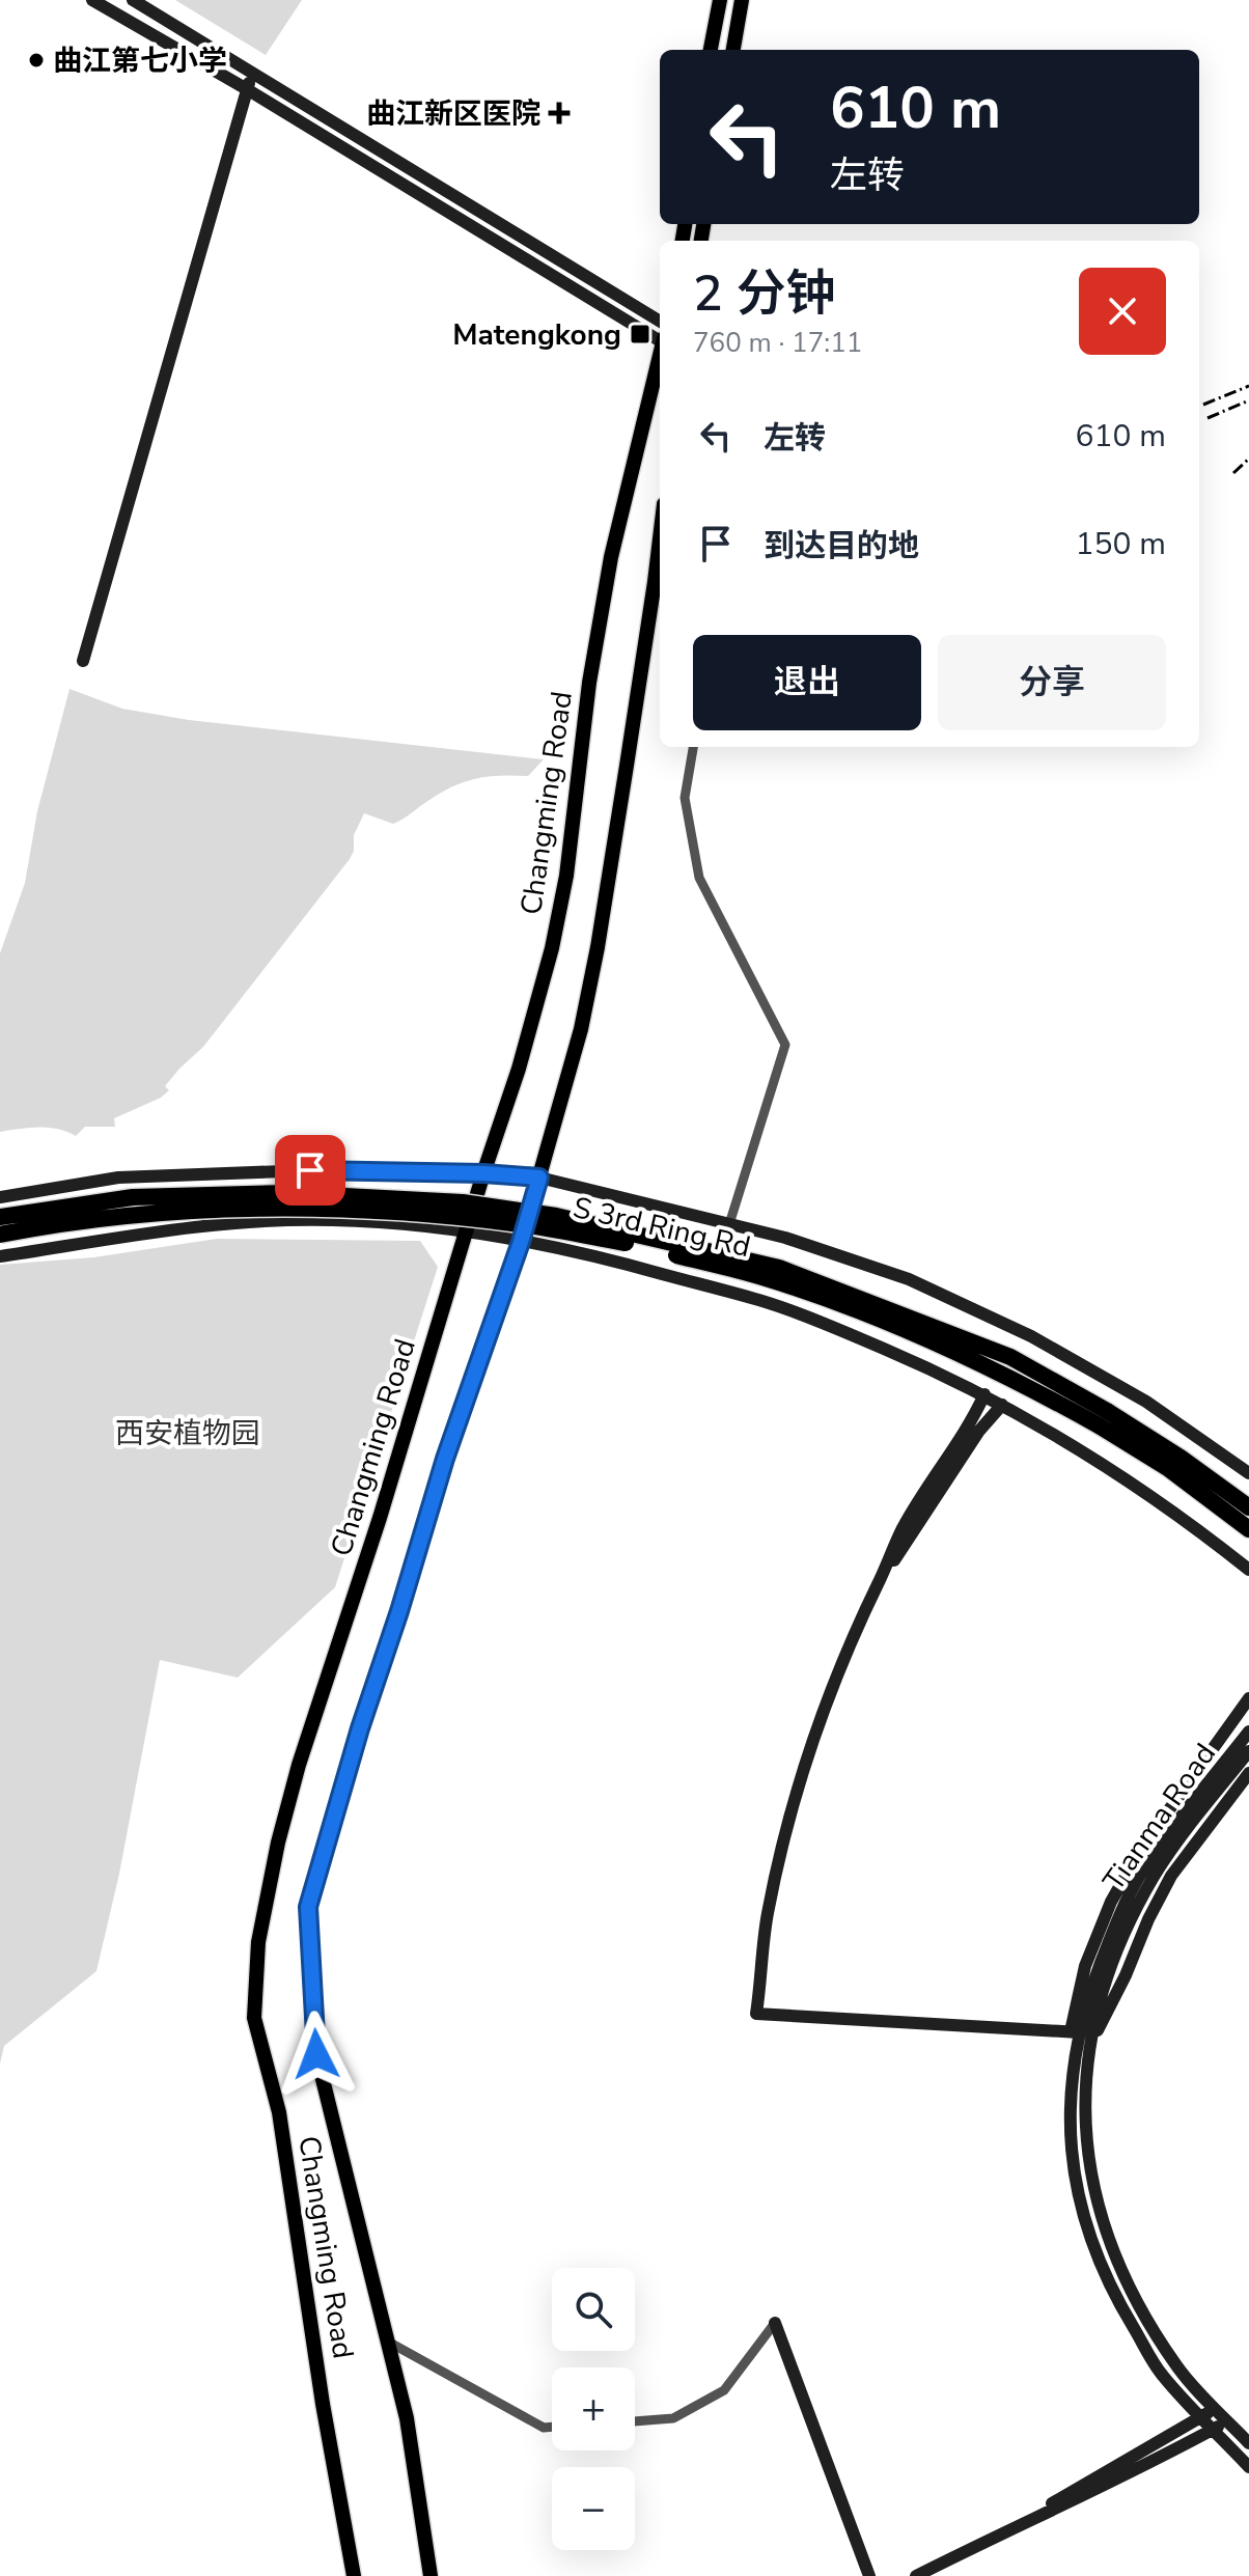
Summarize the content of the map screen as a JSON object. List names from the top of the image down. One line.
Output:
{"streets":{"highway":["S 3rd Ring Rd"],"main road":["Changming Road"],"street":["Tianma Road"]},"parks":["西安植物园"],"places":{"other":["曲江第七小学"],"health":["曲江新区医院"],"transit":["Matengkong"]},"page":{"turn":["610 m","左转"],"heading":["2 分钟","760 m · 17:11"],"list":[{"name":"左转","value":"610 m"},{"name":"到达目的地","value":"150 m"}],"buttons":["退出","分享"],"map_buttons":["+","−"]}}
